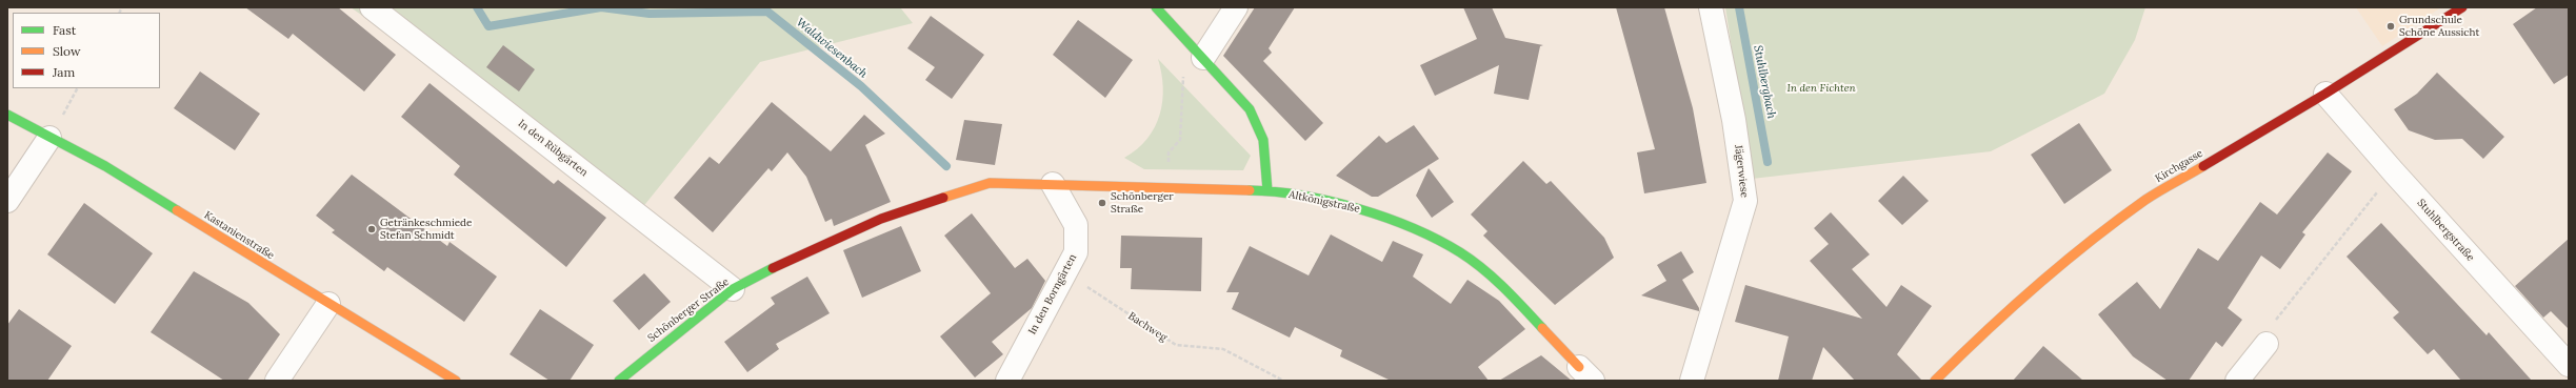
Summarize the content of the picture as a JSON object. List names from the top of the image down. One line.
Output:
{"streets":{"street":["In den Rübgärten","Kirchgasse","Jägerwiese","Altkönigstraße","Stuhlbergstraße","Kastanienstraße","In den Borngärten","Schönberger Straße"],"path":["Bachweg"]},"crossings":[["In den Rübgärten","Schönberger Straße"],["Kirchgasse","Stuhlbergstraße"],["Altkönigstraße","Schönberger Straße"],["In den Borngärten","Schönberger Straße"],["In den Borngärten","Bachweg"]],"water":["Waldwiesenbach","Stuhlbergbach"],"parks":["In den Fichten"],"places":["Grundschule Schöne Aussicht","Schönberger Straße","Getränkeschmiede Stefan Schmidt"],"legend":["Fast","Slow","Jam"]}
